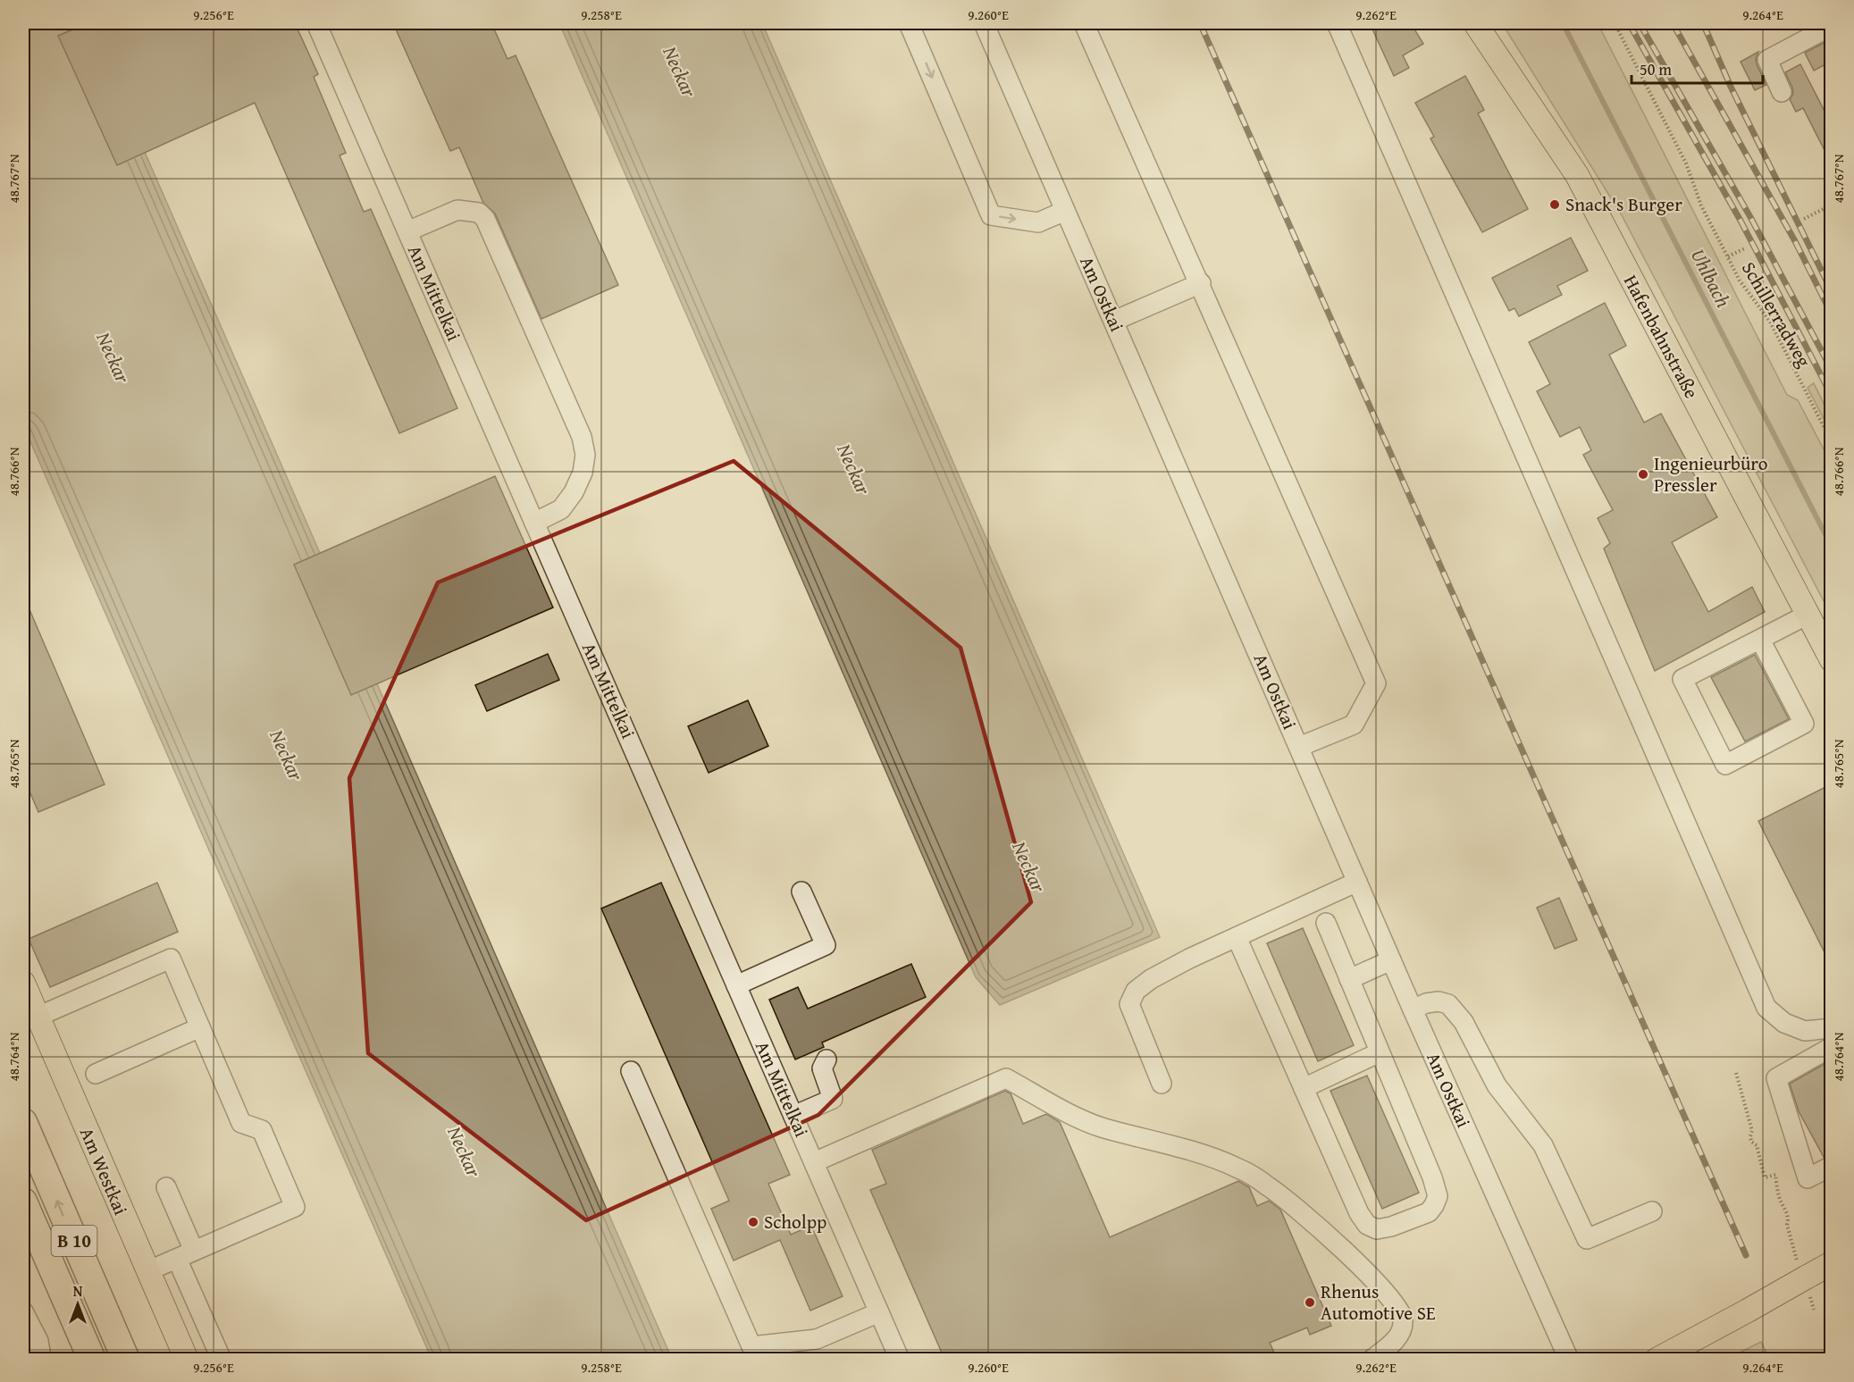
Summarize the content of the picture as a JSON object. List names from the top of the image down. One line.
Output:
{"streets":{"highway":["B 10"],"main road":["Hafenbahnstraße","Am Westkai"],"street":["Am Mittelkai","Am Ostkai"],"path":["Schillerradweg"]},"water":["Neckar","Uhlbach"],"places":["Snack's Burger","Ingenieurbüro Pressler","Scholpp","Rhenus Automotive SE"],"scale_bar":"50 m","north":"top","coordinates":["9.256°E","9.258°E","9.260°E","9.262°E","9.264°E","48.767°N","48.766°N","48.765°N","48.764°N"]}
